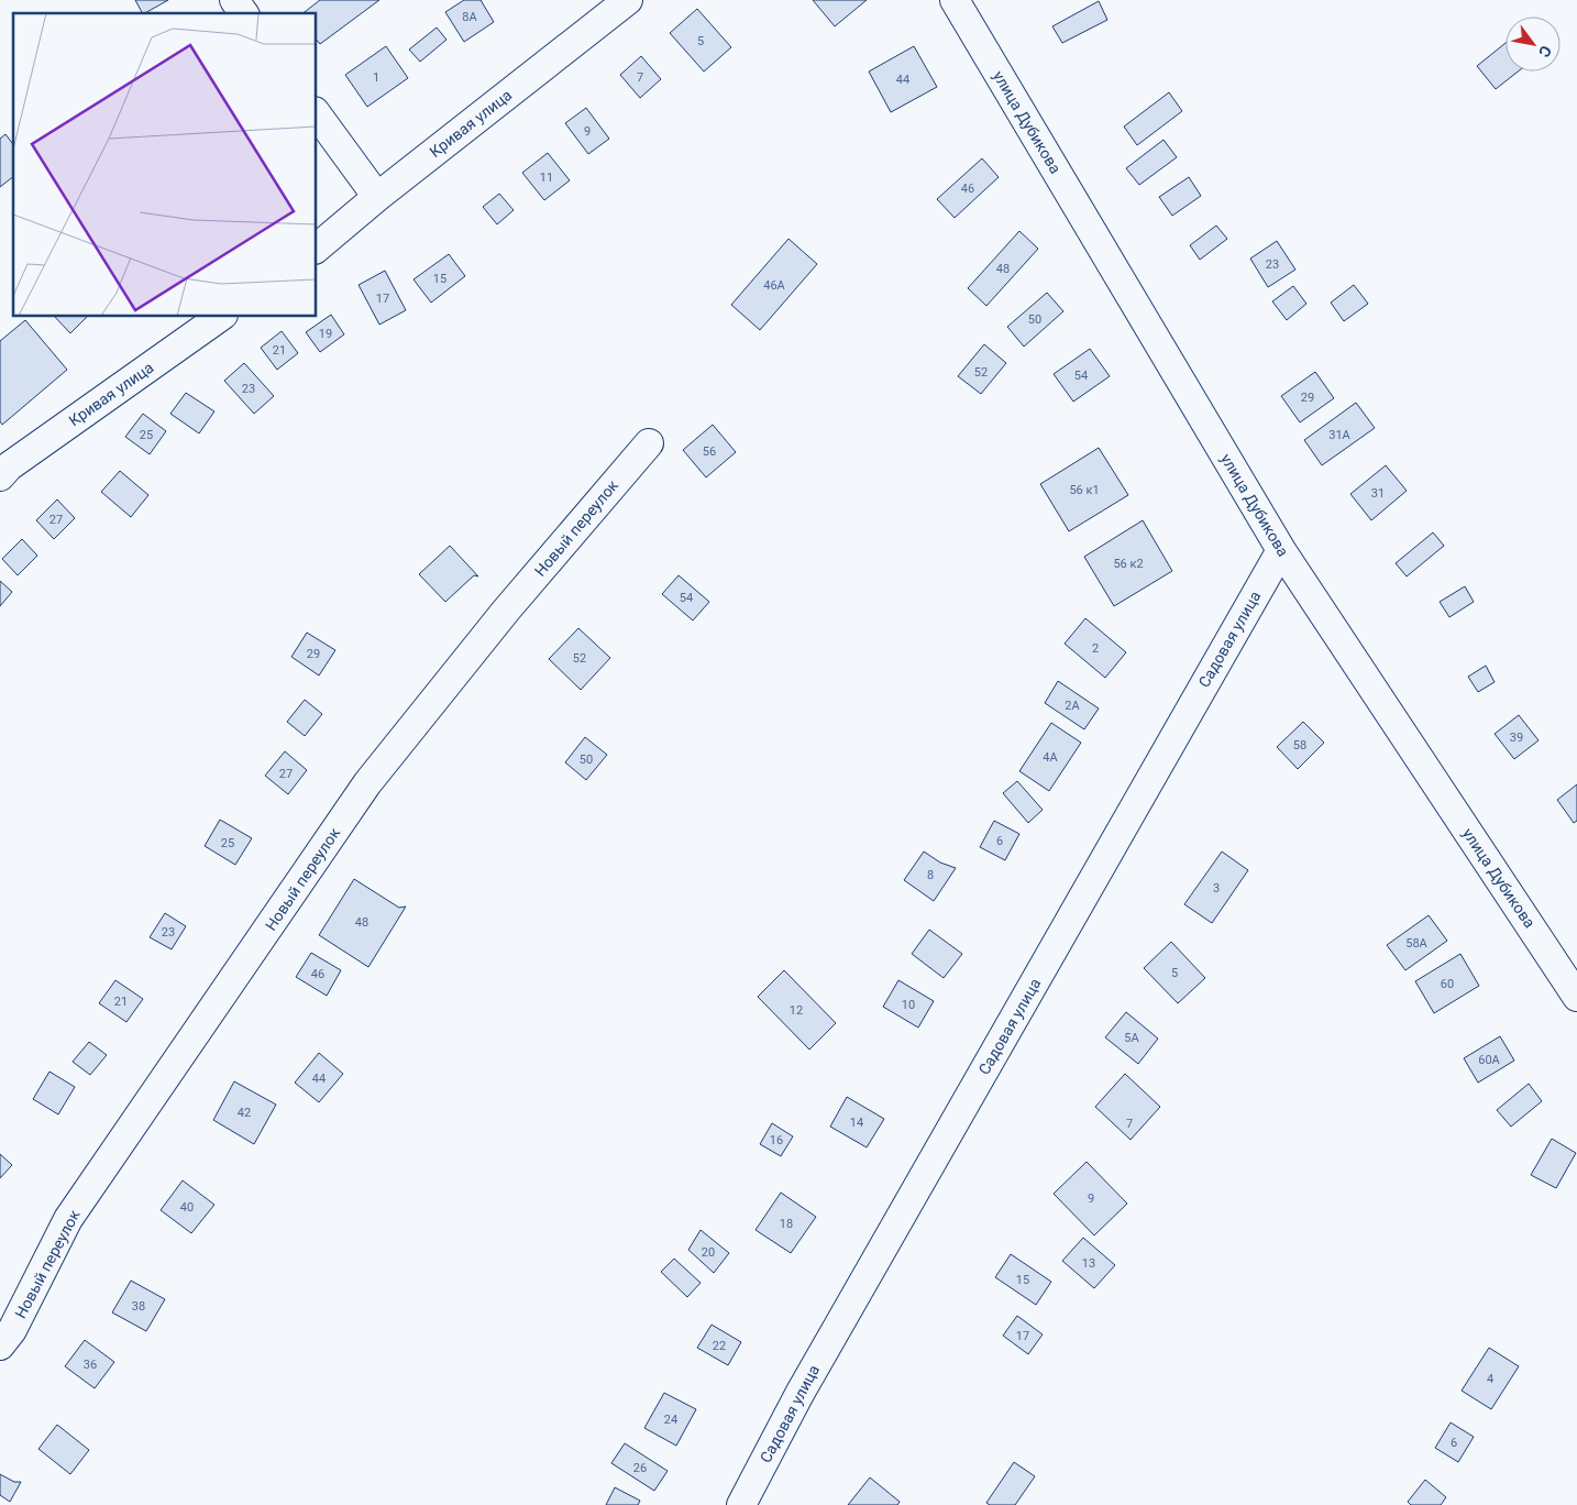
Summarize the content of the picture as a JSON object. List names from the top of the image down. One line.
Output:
{"streets":{"street":["улица Дубикова","Кривая улица","Новый переулок","Садовая улица"]},"crossings":[["улица Дубикова","Садовая улица"]],"house_numbers":["8А","5","1","7","44","9","11","46","23","48","15","46А","17","50","19","21","52","54","23","29","25","31А","56","56 к1","31","27","56 к2","54","2","29","52","2А","39","58","4А","50","27","6","25","8","3","48","23","58А","5","46","60","21","10","12","5А","60А","44","42","14","7","16","9","40","18","20","13","15","38","17","22","36","4","24","6","26"],"north":"bottom right"}
